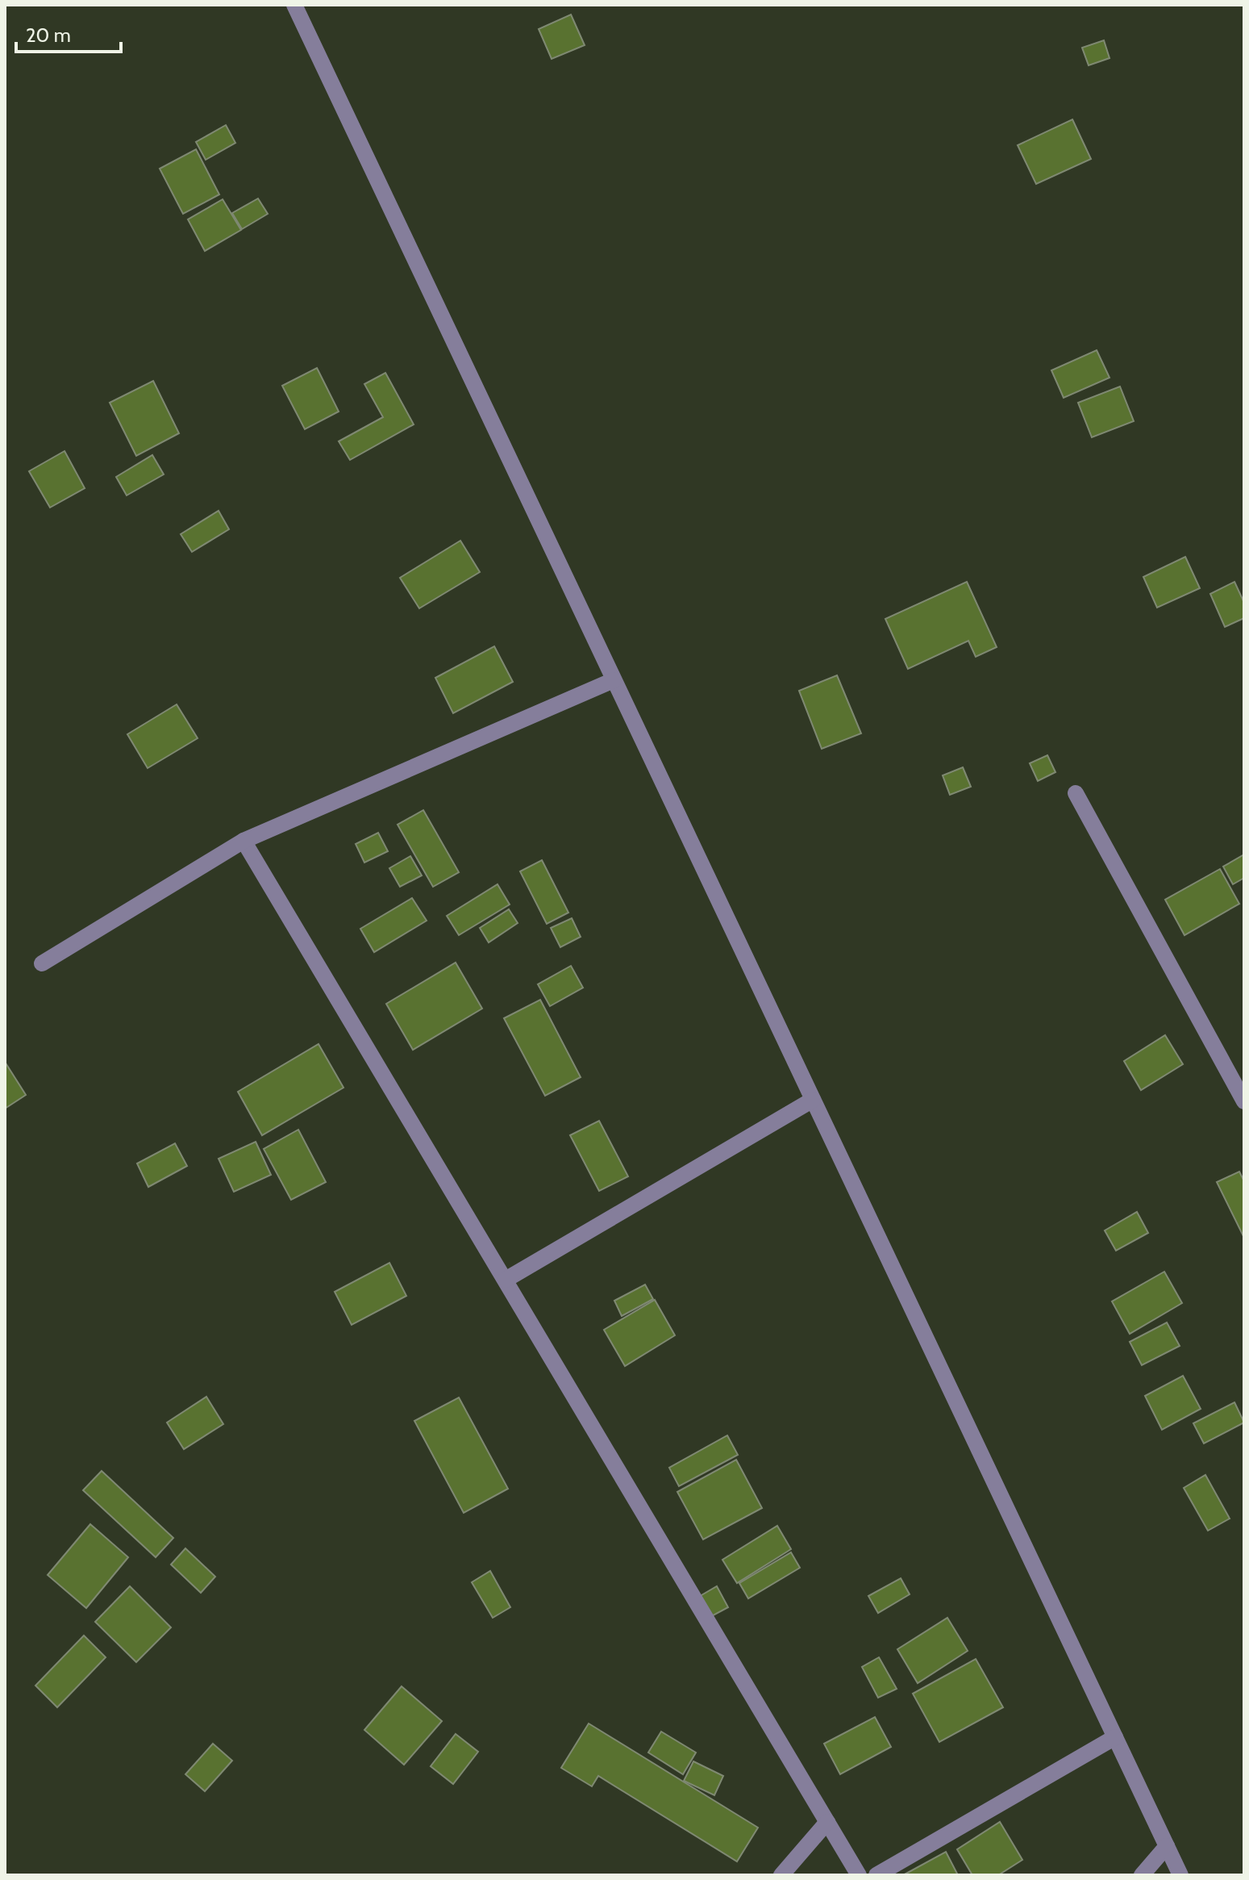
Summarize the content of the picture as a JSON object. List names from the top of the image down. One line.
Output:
{"scale_bar":"20 m"}
